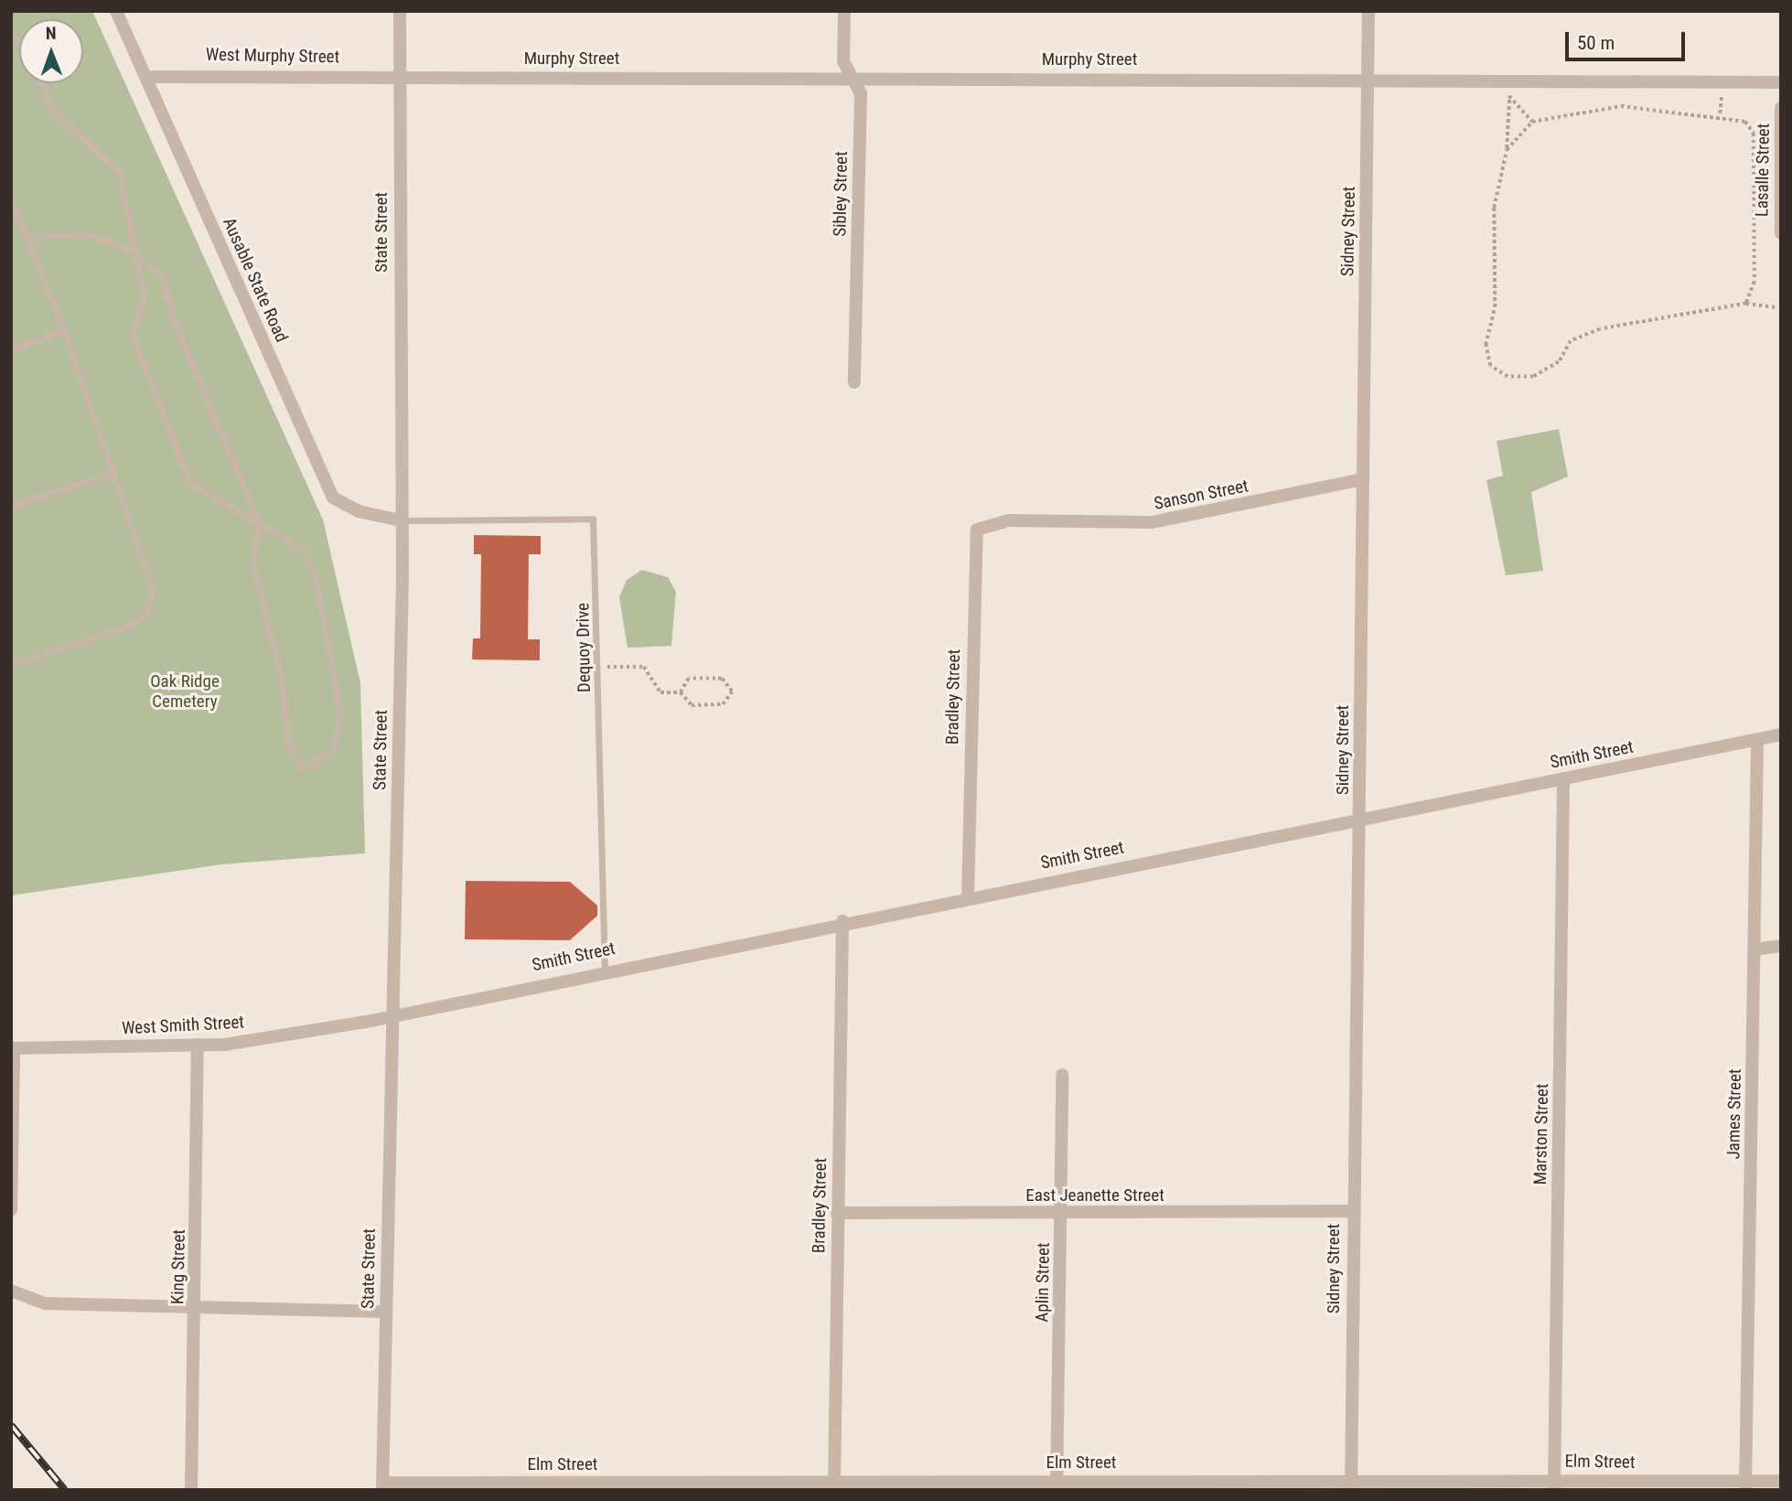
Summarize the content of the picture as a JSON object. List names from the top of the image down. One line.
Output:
{"streets":{"street":["West Murphy Street","Murphy Street","Lasalle Street","Sibley Street","Sidney Street","State Street","Ausable State Road","Sanson Street","Bradley Street","Smith Street","West Smith Street","James Street","Marston Street","East Jeanette Street","King Street","Aplin Street","Elm Street"],"lane":["Dequoy Drive"]},"crossings":[["West Murphy Street","Murphy Street"],["West Murphy Street","State Street"],["West Murphy Street","Ausable State Road"],["Murphy Street","Sibley Street"],["Murphy Street","Sidney Street"],["Murphy Street","State Street"],["Sidney Street","Sanson Street"],["Sidney Street","Smith Street"],["Sidney Street","East Jeanette Street"],["Sidney Street","Elm Street"],["State Street","Ausable State Road"],["State Street","Dequoy Drive"],["State Street","Smith Street"],["State Street","West Smith Street"],["State Street","Elm Street"],["Ausable State Road","Dequoy Drive"],["Sanson Street","Bradley Street"],["Dequoy Drive","Smith Street"],["Bradley Street","Smith Street"],["Bradley Street","East Jeanette Street"],["Bradley Street","Elm Street"],["Smith Street","West Smith Street"],["Smith Street","James Street"],["Smith Street","Marston Street"],["West Smith Street","King Street"],["James Street","Elm Street"],["Marston Street","Elm Street"],["East Jeanette Street","Aplin Street"],["Aplin Street","Elm Street"]],"parks":["Oak Ridge Cemetery"],"scale_bar":"50 m","north":"top"}
